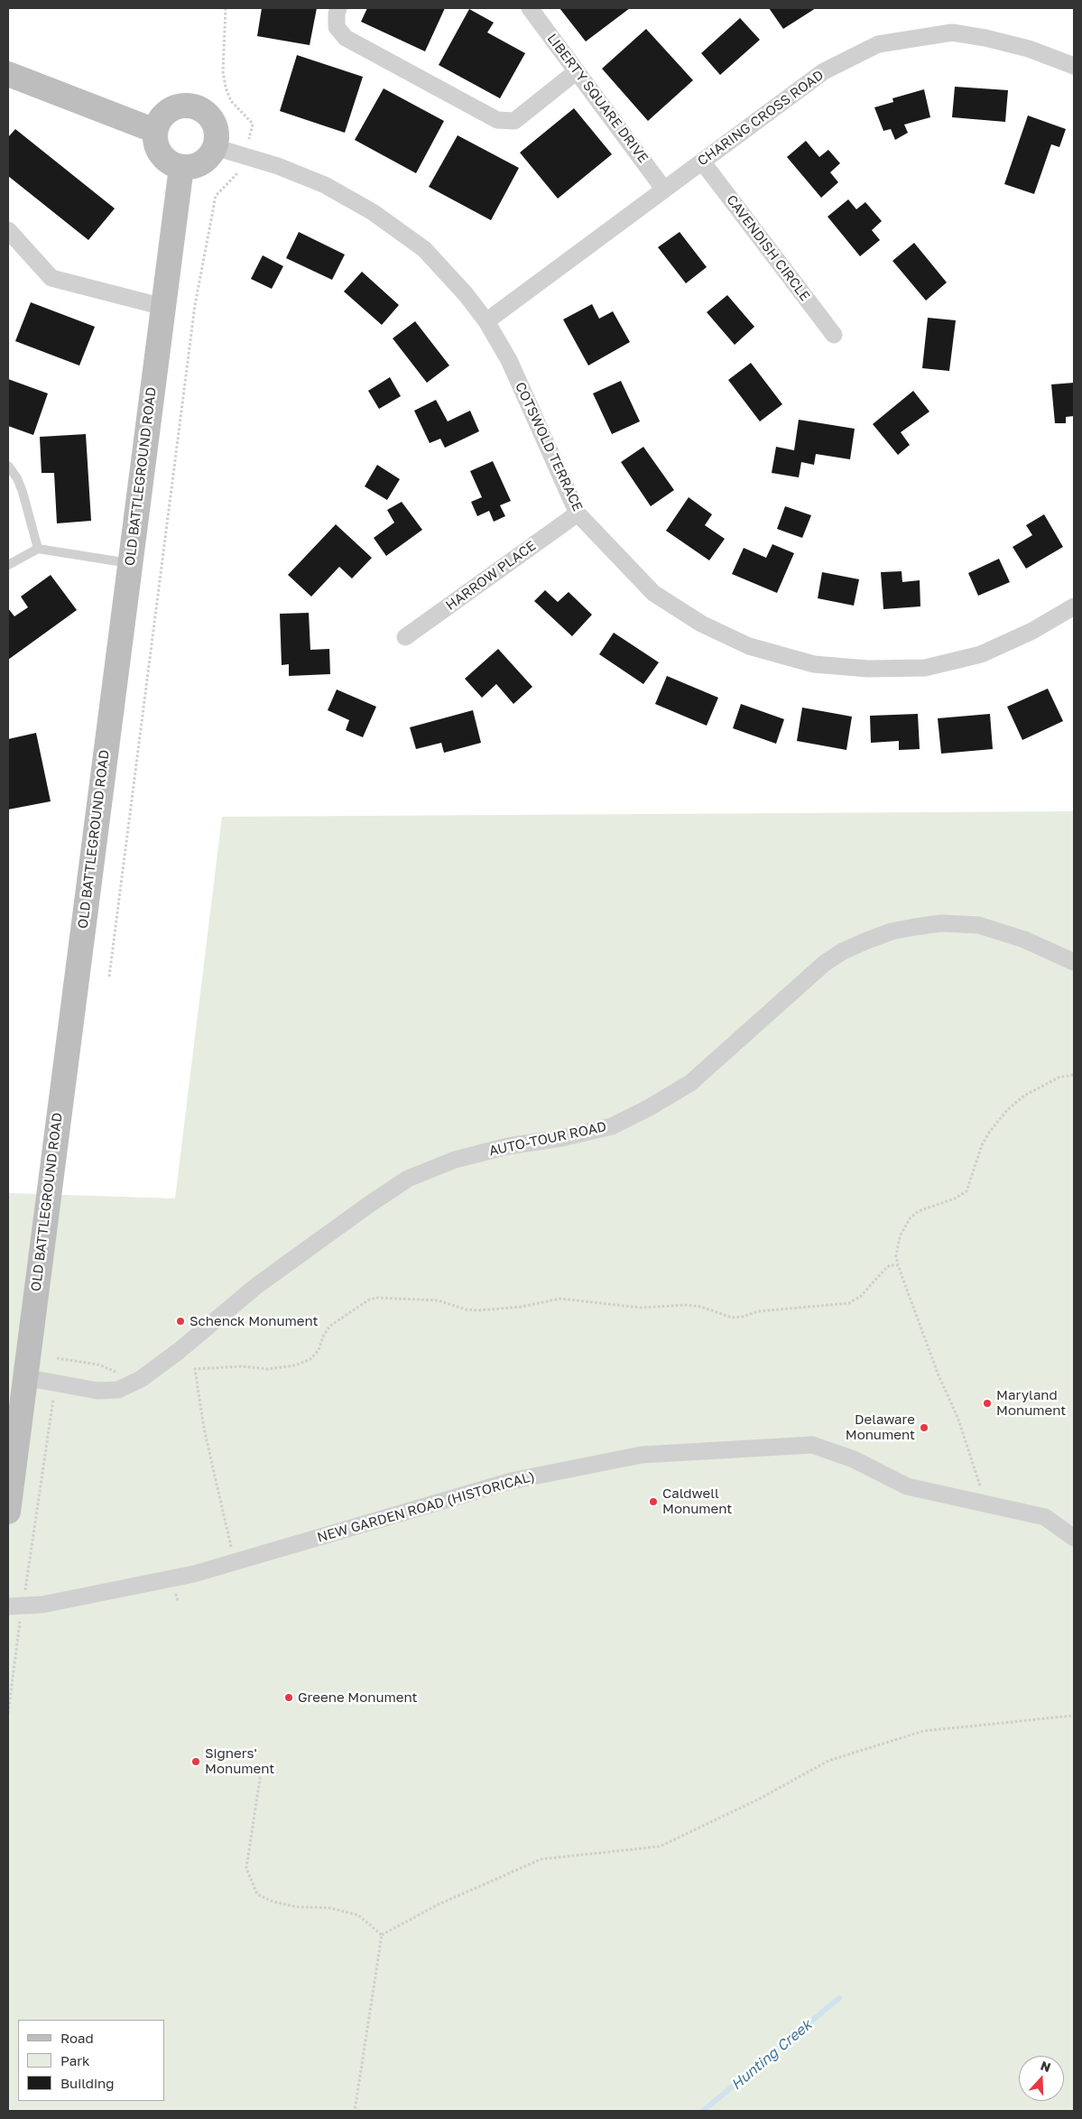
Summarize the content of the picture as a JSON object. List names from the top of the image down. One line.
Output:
{"streets":{"street":["LIBERTY SQUARE DRIVE","CHARING CROSS ROAD","CAVENDISH CIRCLE","COTSWOLD TERRACE","OLD BATTLEGROUND ROAD","HARROW PLACE","AUTO-TOUR ROAD","NEW GARDEN ROAD (HISTORICAL)"]},"crossings":[["LIBERTY SQUARE DRIVE","CHARING CROSS ROAD"],["CHARING CROSS ROAD","CAVENDISH CIRCLE"],["CHARING CROSS ROAD","COTSWOLD TERRACE"],["COTSWOLD TERRACE","OLD BATTLEGROUND ROAD"],["COTSWOLD TERRACE","HARROW PLACE"],["OLD BATTLEGROUND ROAD","AUTO-TOUR ROAD"]],"water":["Hunting Creek"],"places":["Schenck Monument","Maryland Monument","Delaware Monument","Caldwell Monument","Greene Monument","Signers' Monument"],"legend":["Road","Park","Building"],"north":"top"}
